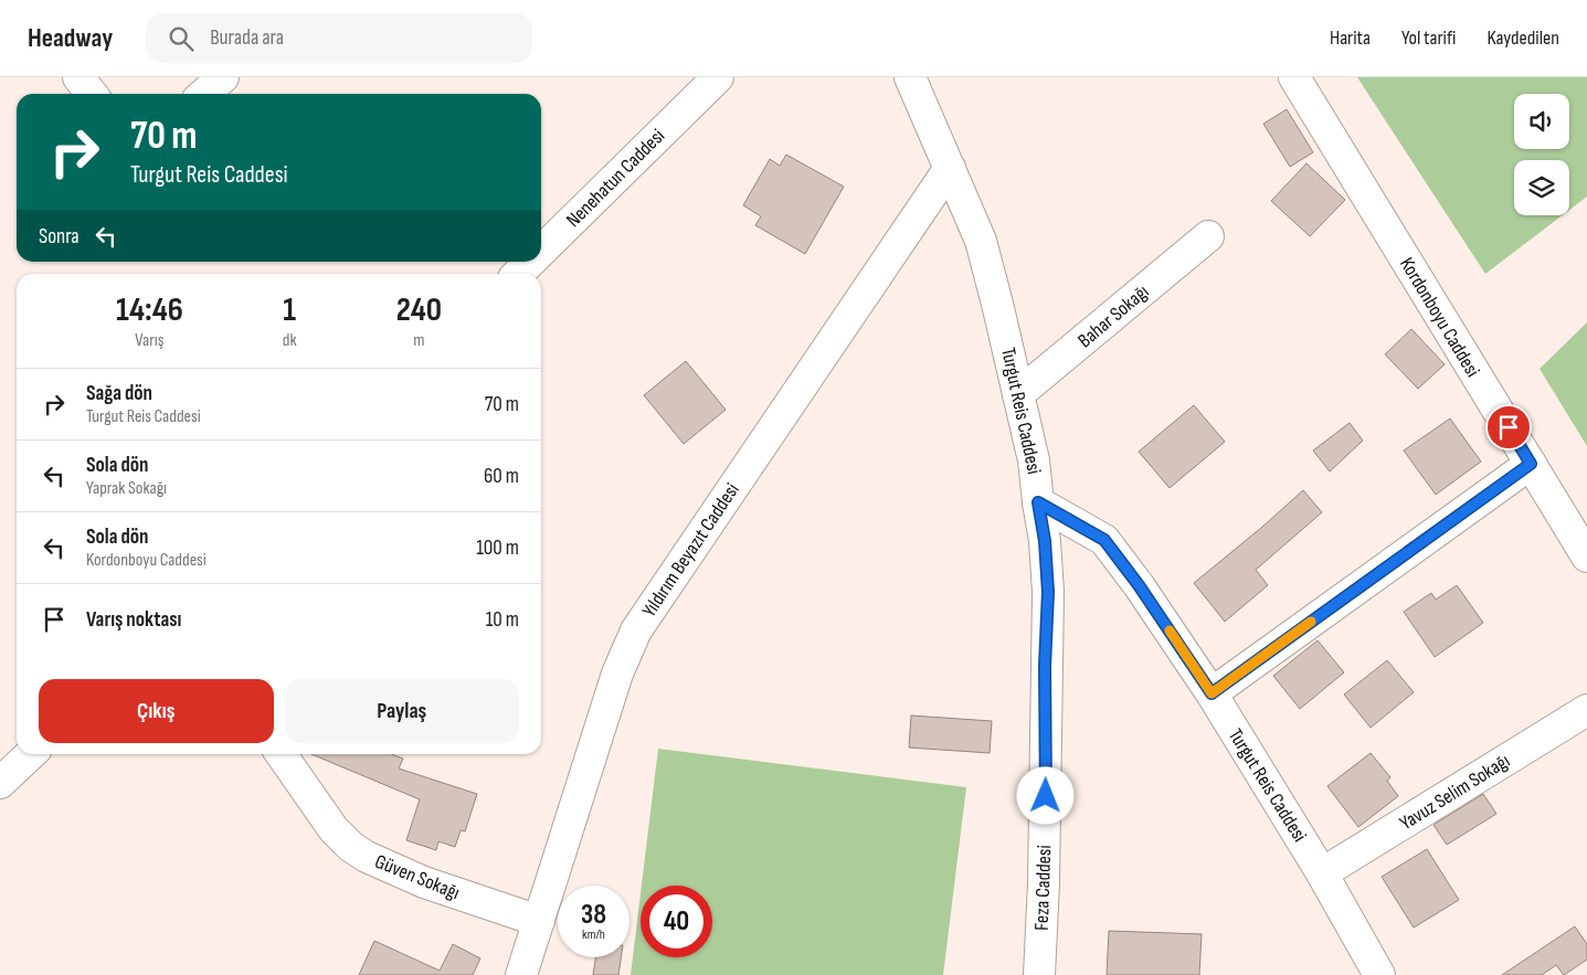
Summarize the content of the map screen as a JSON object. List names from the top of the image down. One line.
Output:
{"streets":{"street":["Nenehatun Caddesi","Bahar Sokağı","Kordonboyu Caddesi","Turgut Reis Caddesi","Yıldırım Beyazıt Caddesi","Yavuz Selim Sokağı","Güven Sokağı","Feza Caddesi"]},"crossings":[["Bahar Sokağı","Turgut Reis Caddesi"],["Turgut Reis Caddesi","Yıldırım Beyazıt Caddesi"],["Turgut Reis Caddesi","Yavuz Selim Sokağı"],["Turgut Reis Caddesi","Feza Caddesi"],["Yıldırım Beyazıt Caddesi","Güven Sokağı"]],"page":{"header":"Headway","search":"Burada ara","nav":["Harita","Yol tarifi","Kaydedilen"],"turn":["70 m","Turgut Reis Caddesi"],"then":"Sonra","eta":["14:46","Varış","1","dk","240","m"],"list":[{"name":"Sağa dön","note":"Turgut Reis Caddesi","value":"70 m"},{"name":"Sola dön","note":"Yaprak Sokağı","value":"60 m"},{"name":"Sola dön","note":"Kordonboyu Caddesi","value":"100 m"},{"name":"Varış noktası","value":"10 m"}],"buttons":["Çıkış","Paylaş"],"speed":"38 km/h","limit":"40"}}
